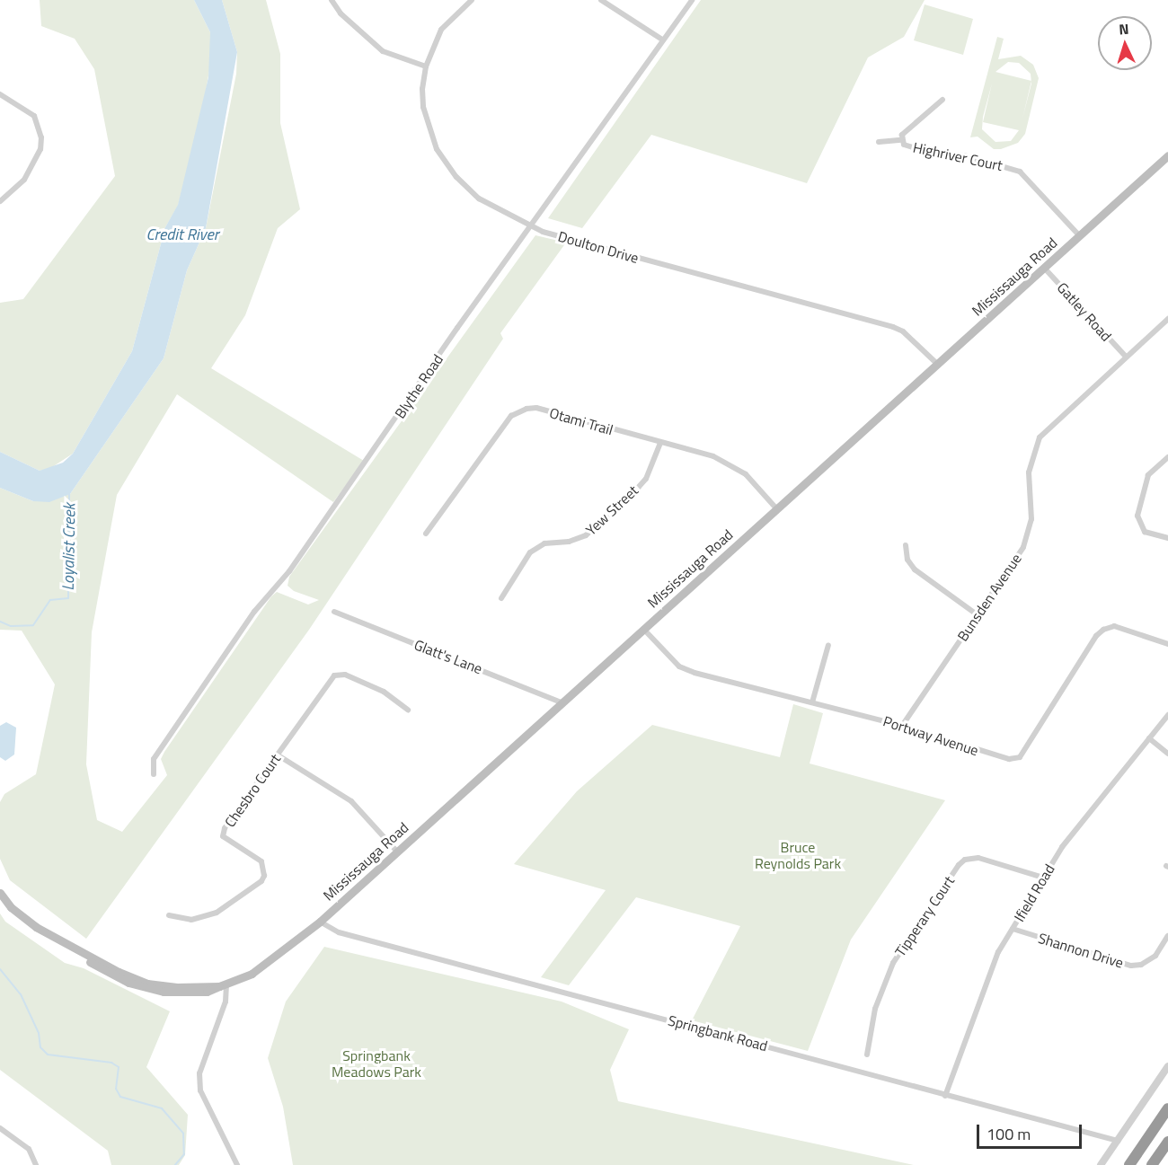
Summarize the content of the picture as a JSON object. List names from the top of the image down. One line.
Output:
{"streets":{"main road":["Mississauga Road"],"street":["Highriver Court","Doulton Drive","Gatley Road","Blythe Road","Otami Trail","Yew Street","Bunsden Avenue","Glatt's Lane","Portway Avenue","Chesbro Court","Ifield Road","Tipperary Court","Shannon Drive","Springbank Road"]},"crossings":[["Highriver Court","Mississauga Road"],["Doulton Drive","Mississauga Road"],["Doulton Drive","Blythe Road"],["Mississauga Road","Gatley Road"],["Mississauga Road","Otami Trail"],["Mississauga Road","Glatt's Lane"],["Mississauga Road","Portway Avenue"],["Mississauga Road","Springbank Road"],["Gatley Road","Bunsden Avenue"],["Otami Trail","Yew Street"],["Bunsden Avenue","Portway Avenue"],["Ifield Road","Tipperary Court"],["Ifield Road","Shannon Drive"],["Ifield Road","Springbank Road"]],"water":["Credit River","Loyalist Creek"],"parks":["Bruce Reynolds Park","Springbank Meadows Park"],"scale_bar":"100 m","north":"top"}
